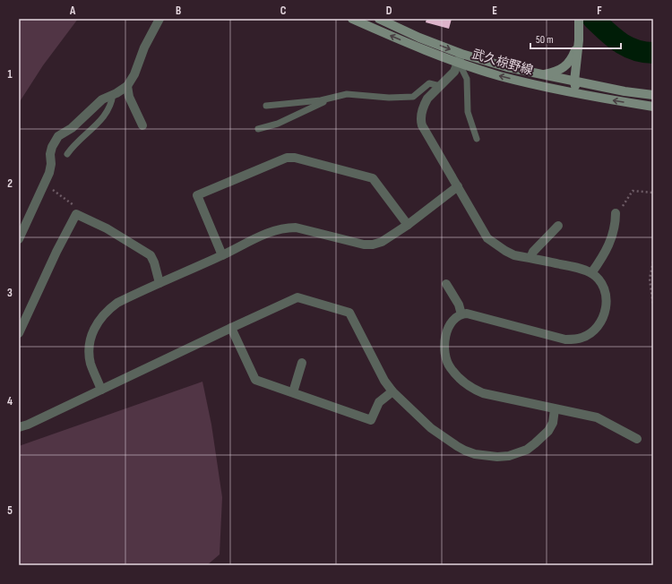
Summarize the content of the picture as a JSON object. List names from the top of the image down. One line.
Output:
{"streets":{"main road":["武久椋野線"]},"scale_bar":"50 m","grid":{"columns":["A","B","C","D","E","F"],"rows":["1","2","3","4","5"]}}
